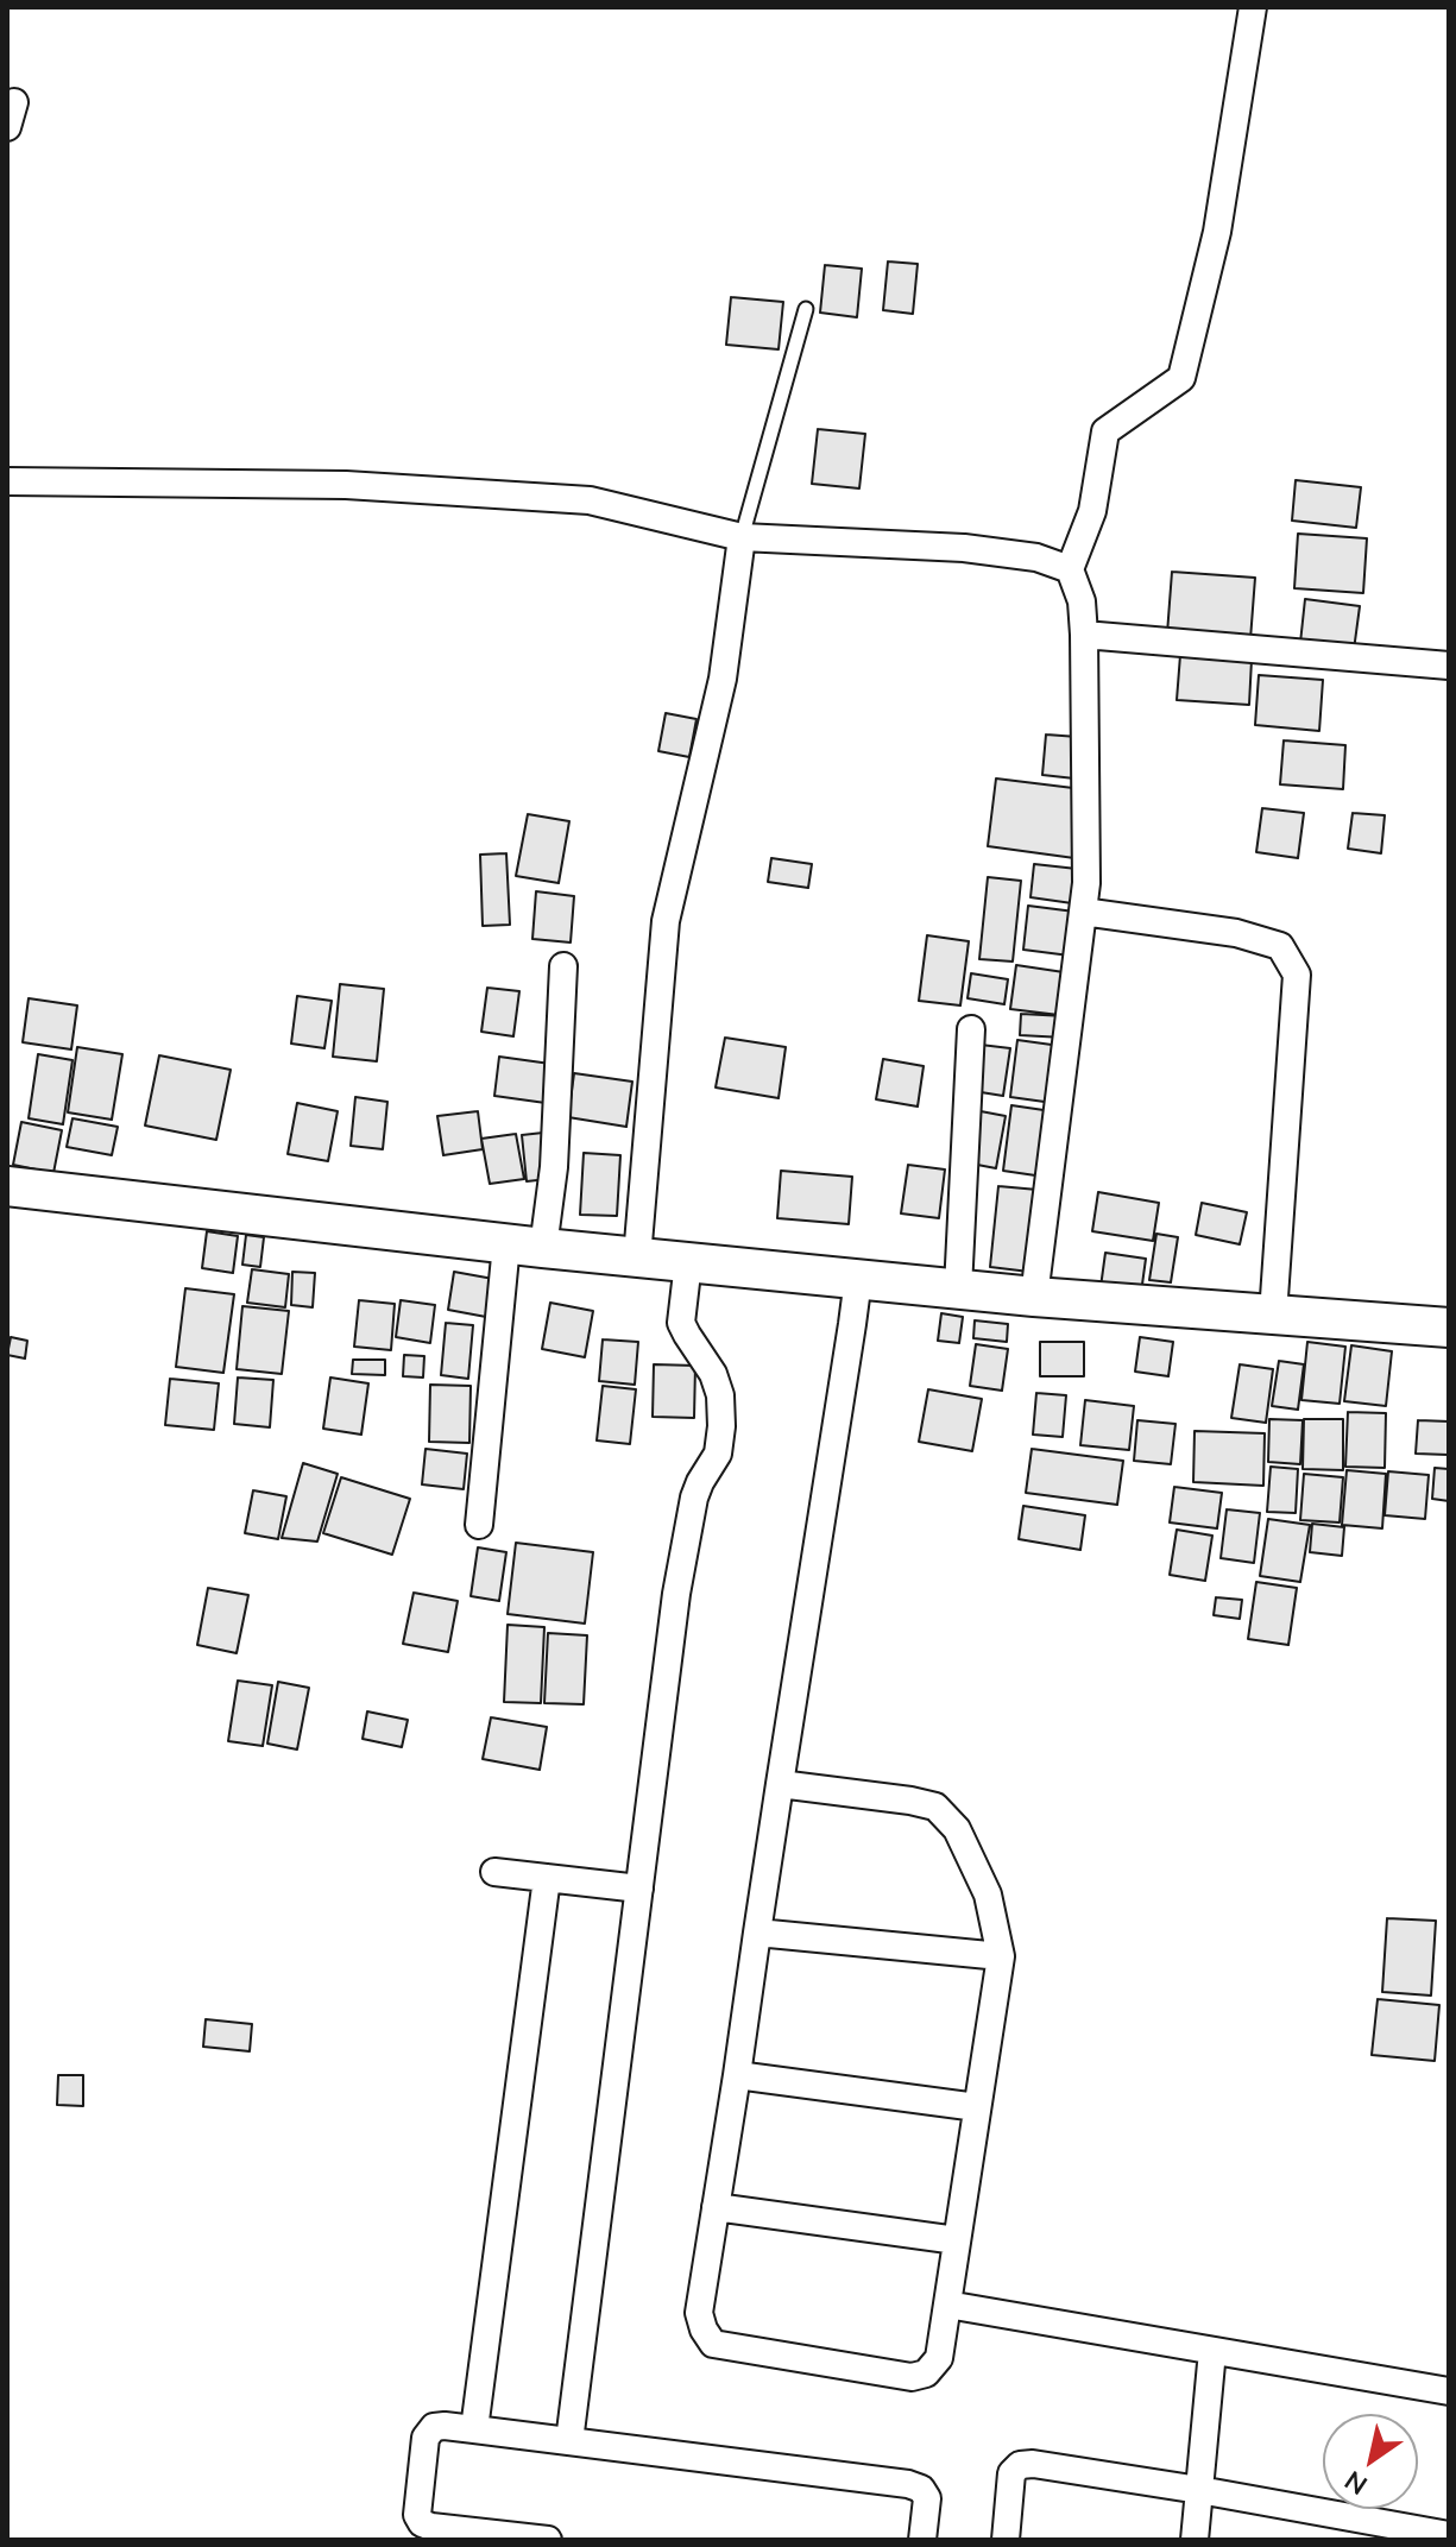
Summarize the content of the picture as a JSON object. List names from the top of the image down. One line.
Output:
{"north":"bottom left"}
